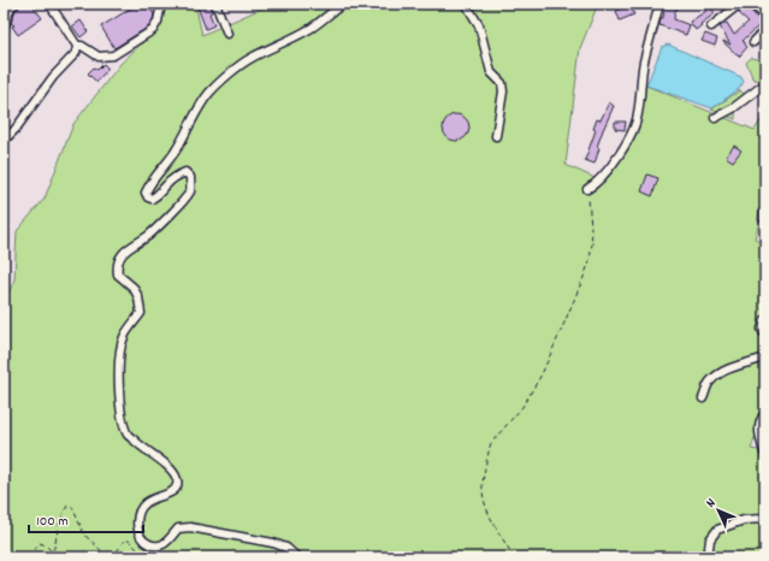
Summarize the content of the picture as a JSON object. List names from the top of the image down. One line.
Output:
{"scale_bar":"100 m","north":"top left"}
